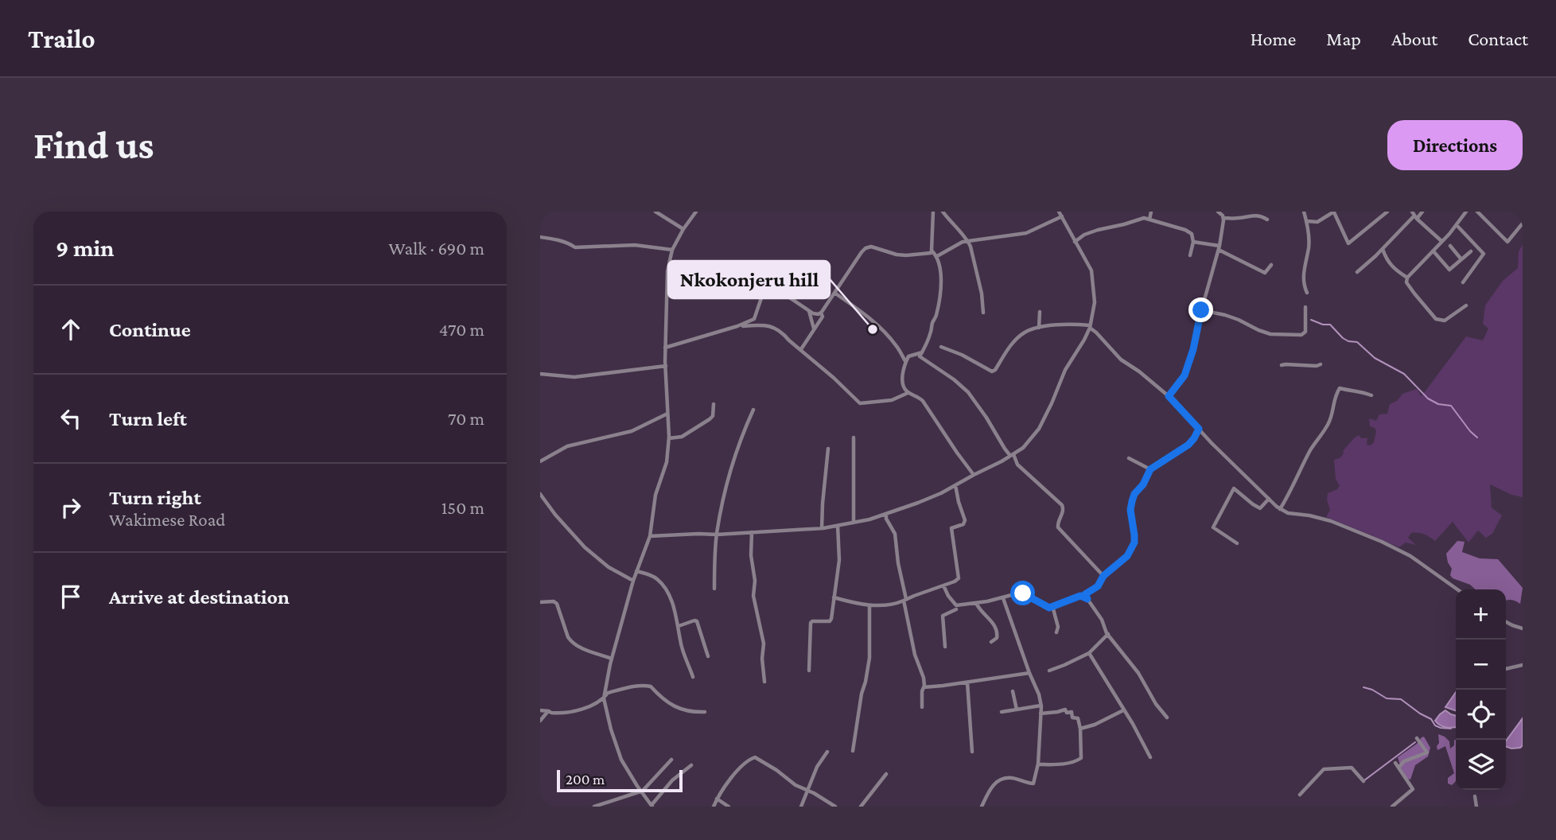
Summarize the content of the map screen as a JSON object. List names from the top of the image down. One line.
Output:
{"places":["Nkokonjeru hill"],"scale_bar":"200 m","page":{"header":"Trailo","nav":["Home","Map","About","Contact"],"buttons":"Directions","title":"Find us","heading":["9 min","Walk · 690 m"],"list":[["Continue","470 m"],["Turn left","70 m"],["Turn right","Wakimese Road","150 m"],"Arrive at destination"],"map_buttons":["+","−"],"scale":"200 m"}}
